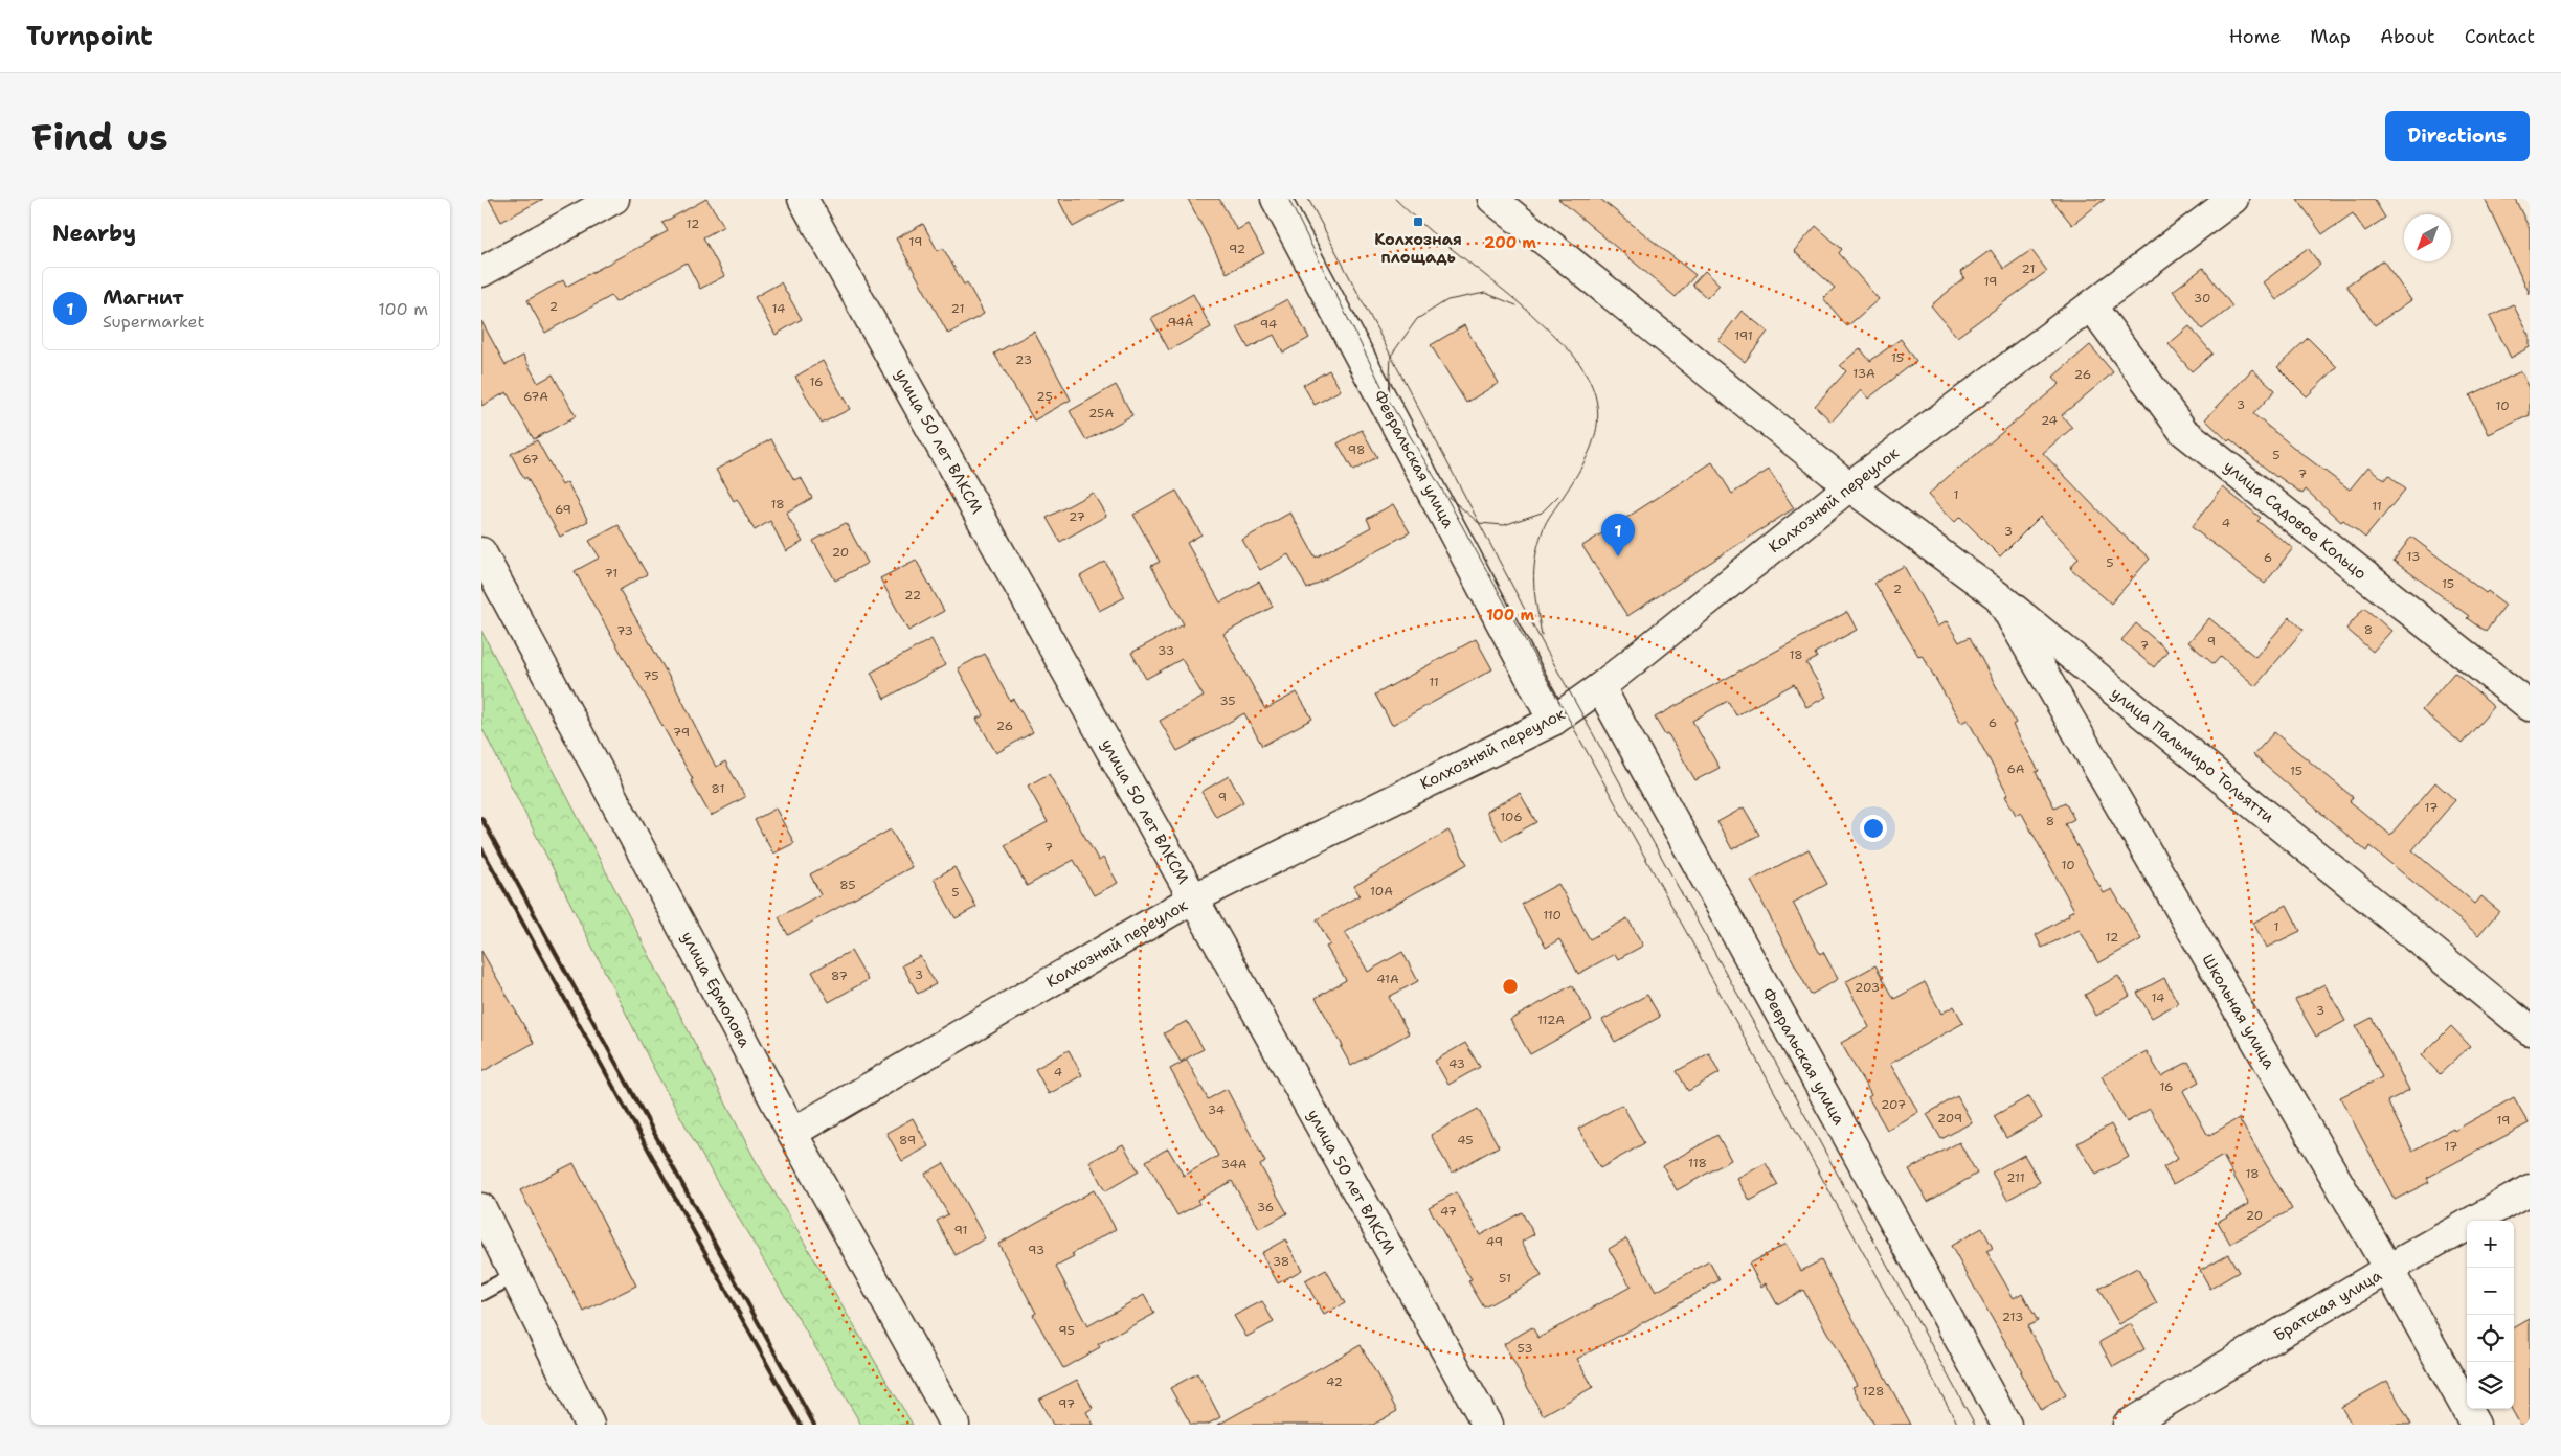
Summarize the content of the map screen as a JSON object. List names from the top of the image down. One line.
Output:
{"streets":{"street":["улица 50 лет ВЛКСМ","Февральская улица","Колхозный переулок","улица Садовое Кольцо","улица Пальмиро Тольятти","улица Ермолова","Школьная улица","Братская улица"]},"crossings":[["улица 50 лет ВЛКСМ","Колхозный переулок"],["Февральская улица","Колхозный переулок"],["Колхозный переулок","улица Садовое Кольцо"],["Колхозный переулок","улица Пальмиро Тольятти"],["Колхозный переулок","улица Ермолова"],["улица Пальмиро Тольятти","Школьная улица"],["Школьная улица","Братская улица"]],"places":{"transit":["Колхозная площадь"]},"house_numbers":["12","19","92","21","19","30","2","14","21","94А","94","191","15","23","13А","26","16","67А","25","3","10","25А","24","98","5","67","7","1","18","11","69","27","4","3","20","13","6","5","71","15","2","22","8","73","9","7","33","18","75","11","35","6","26","79","6А","15","81","9","17","106","8","7","10","85","10А","5","110","1","12","3","87","41А","203","14","3","112А","43","4","16","207","34","209","19","89","45","17","118","34А","18","211","36","47","20","91","49","93","38","51","213","95","53","42","128","97"],"north":"bottom left","page":{"header":"Turnpoint","nav":["Home","Map","About","Contact"],"buttons":"Directions","title":"Find us","heading":"Nearby","list":[{"mark":"1","name":"Магнит","note":"Supermarket","value":"100 m"}],"pins":"1","map_buttons":["+","−"]},"rings":["200 m","100 m"]}
